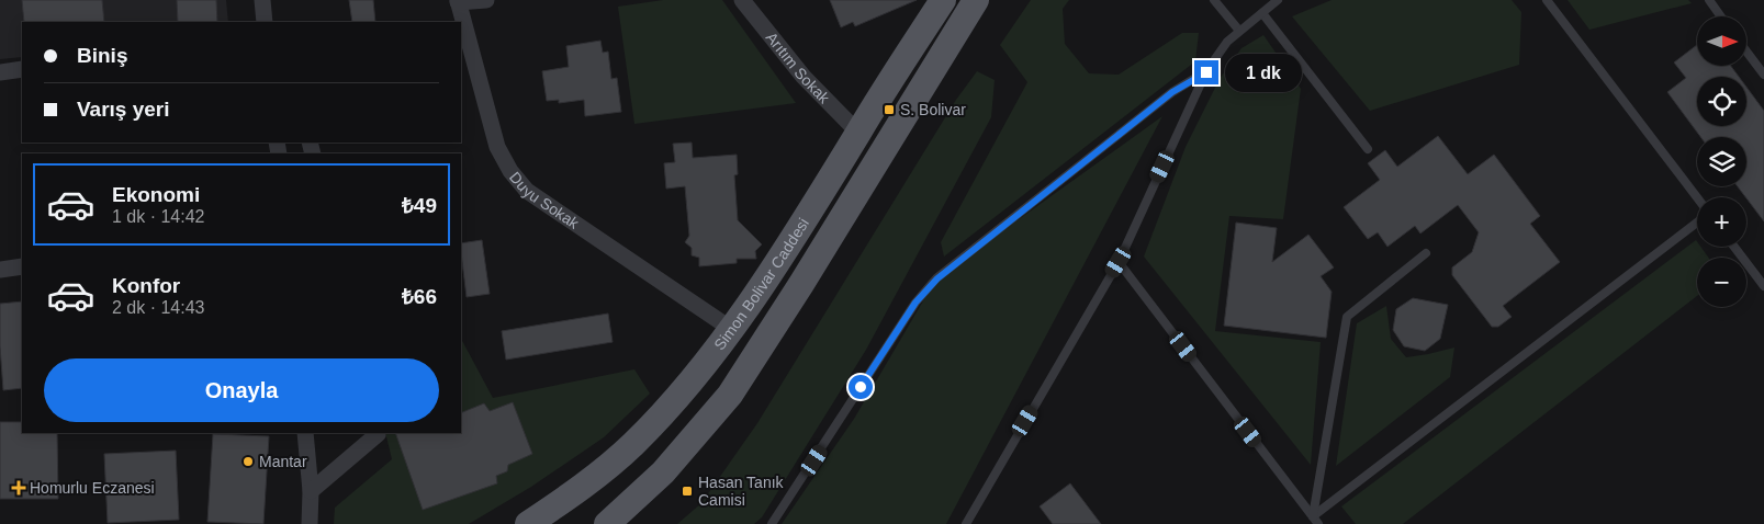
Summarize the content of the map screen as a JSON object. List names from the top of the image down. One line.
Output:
{"streets":{"main road":["Simon Bolivar Caddesi"],"street":["Arıtım Sokak","Duyu Sokak"]},"crossings":[["Arıtım Sokak","Simon Bolivar Caddesi"],["Duyu Sokak","Simon Bolivar Caddesi"]],"places":{"transit":["S. Bolivar","Hasan Tanık Camisi"],"other":["Mantar"],"health":["Homurlu Eczanesi"]},"north":"right","page":{"map_buttons":["+","−"],"banner":["Biniş","Varış yeri"],"bubble":"1 dk","list":[{"name":"Ekonomi","note":"1 dk · 14:42","value":"₺49"},{"name":"Konfor","note":"2 dk · 14:43","value":"₺66"}],"buttons":"Onayla"}}
